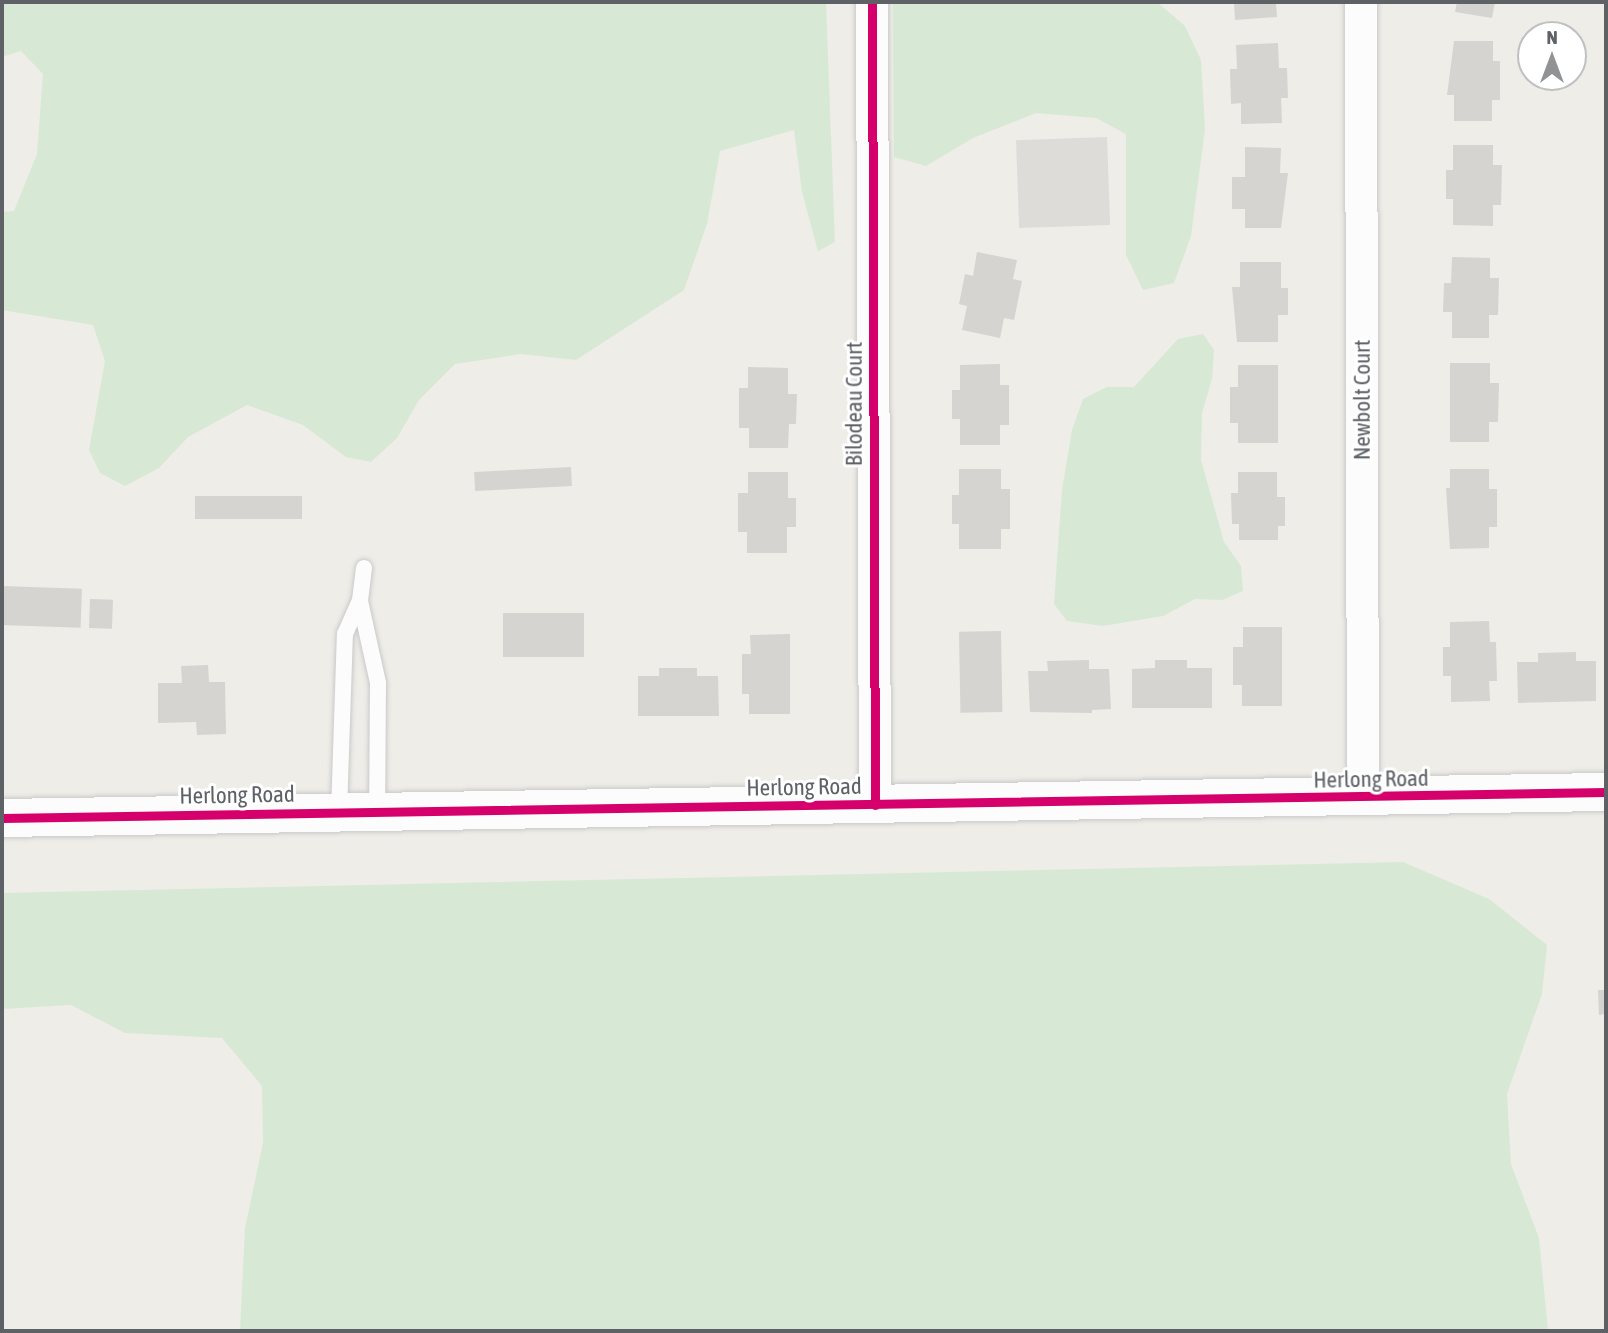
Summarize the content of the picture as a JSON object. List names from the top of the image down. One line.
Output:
{"streets":{"street":["Newbolt Court","Bilodeau Court","Herlong Road"]},"crossings":[["Newbolt Court","Herlong Road"],["Bilodeau Court","Herlong Road"]],"north":"top"}
